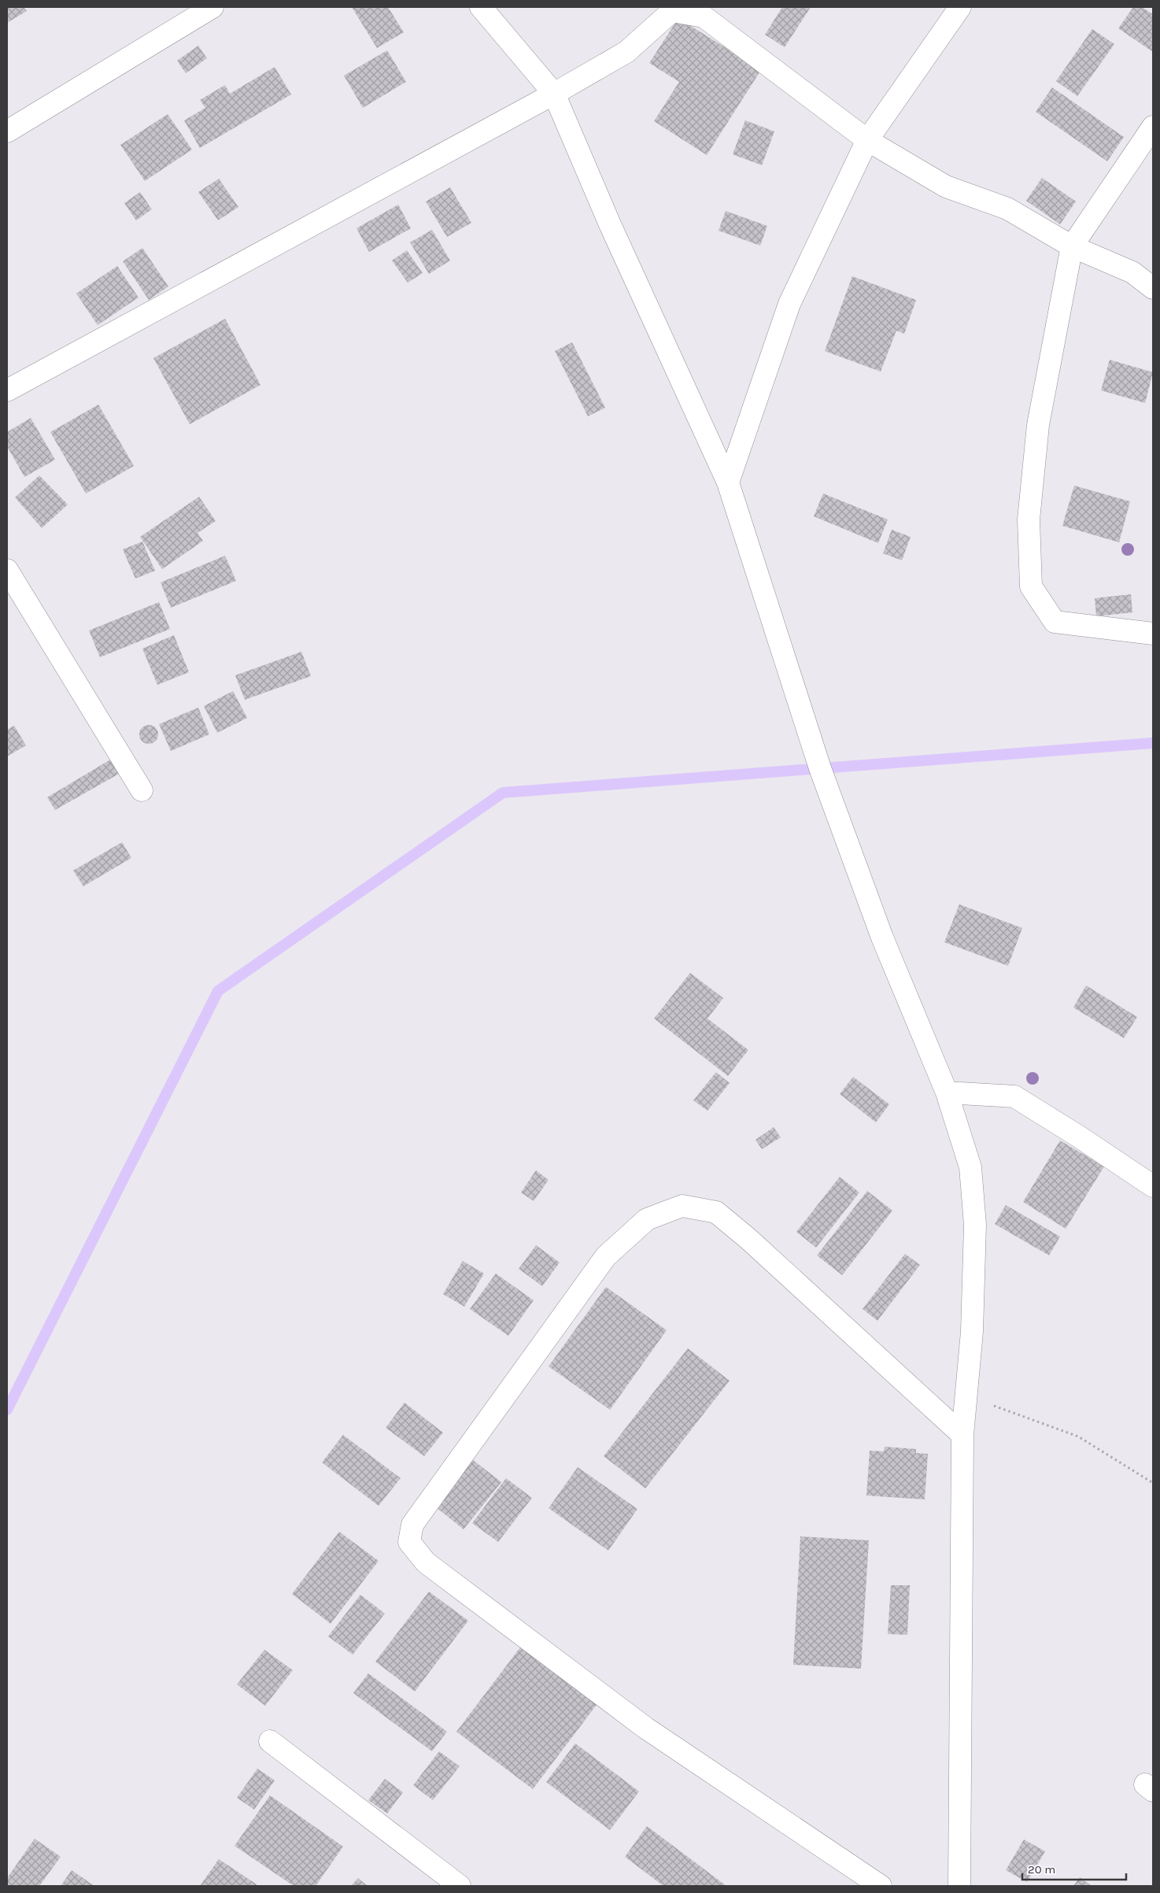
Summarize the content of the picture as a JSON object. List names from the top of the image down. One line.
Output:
{"scale_bar":"20 m"}
